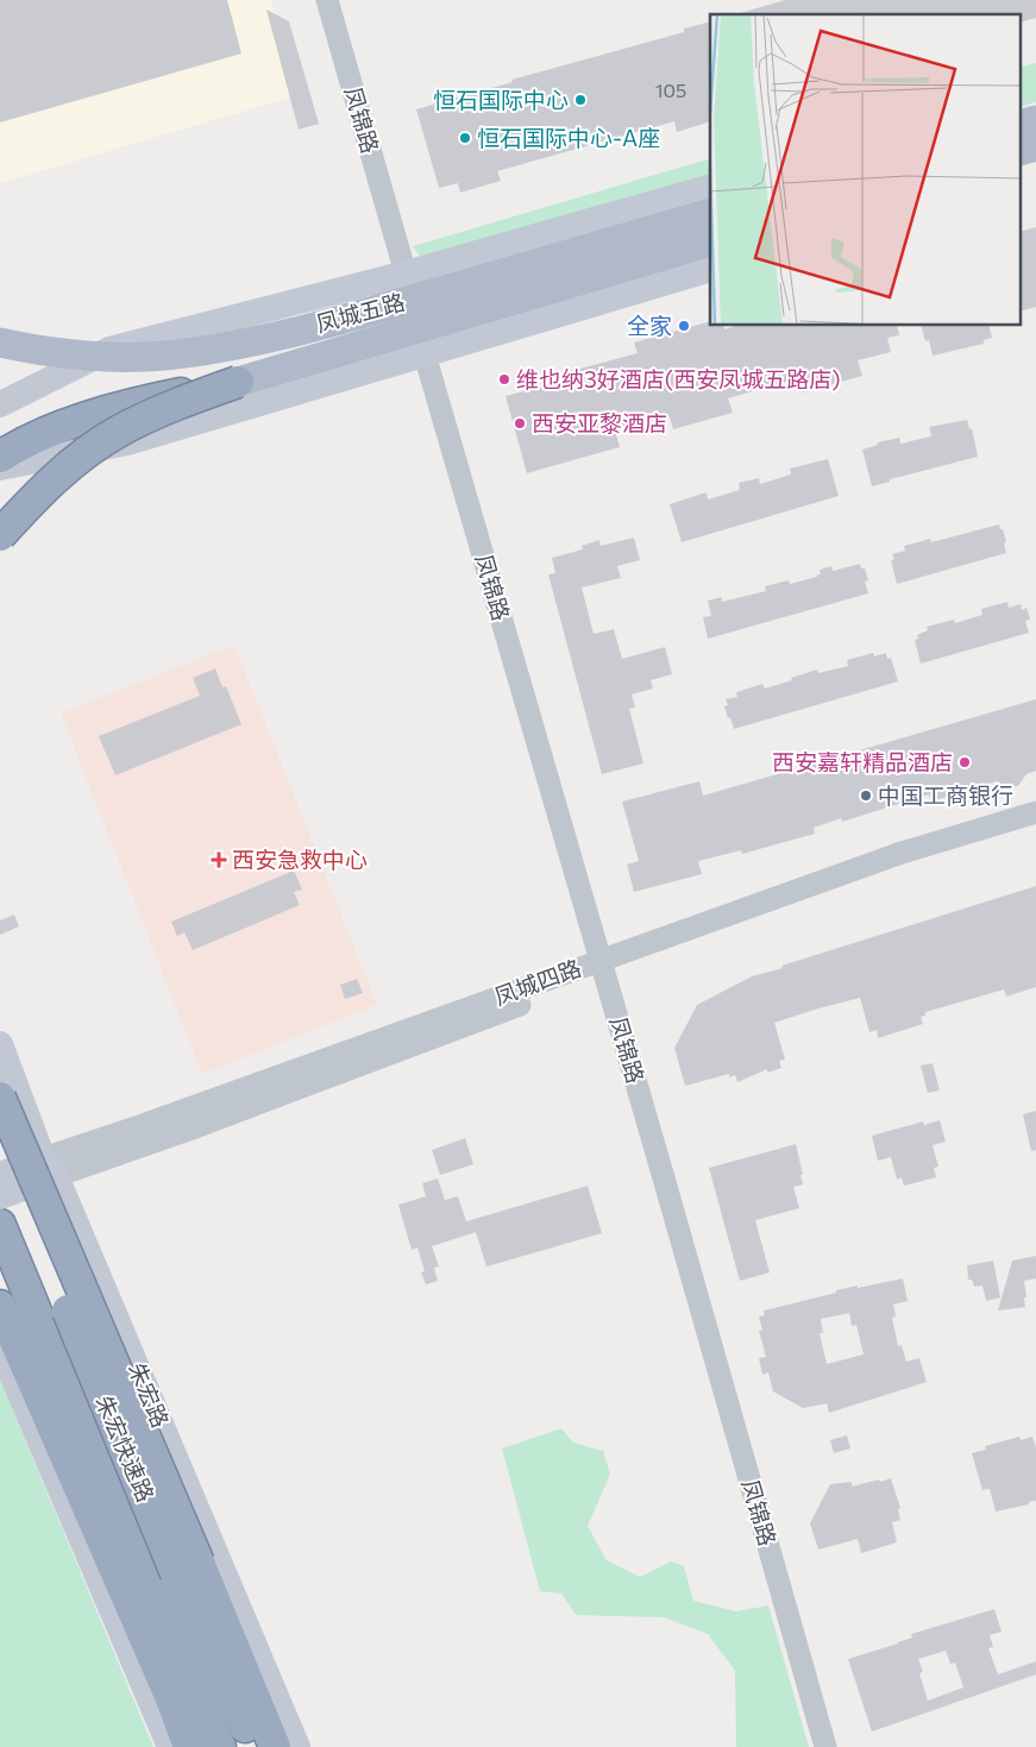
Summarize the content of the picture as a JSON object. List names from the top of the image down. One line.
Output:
{"streets":{"highway":["朱宏快速路"],"main road":["凤城五路","朱宏路"],"street":["凤锦路","凤城四路"]},"crossings":[["凤锦路","凤城四路"],["凤城四路","朱宏路"]],"places":{"other":["恒石国际中心","恒石国际中心-A座","全家","维也纳3好酒店(西安凤城五路店)","西安亚黎酒店","西安嘉轩精品酒店","中国工商银行"],"health":["西安急救中心"]},"house_numbers":["105"]}
